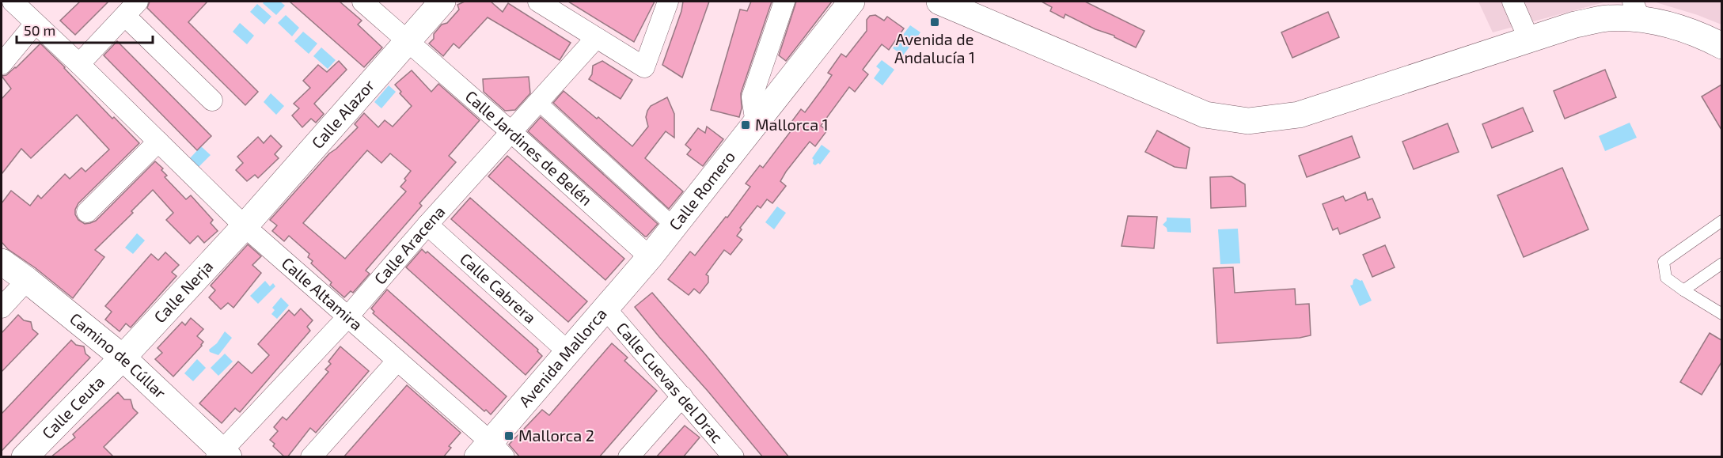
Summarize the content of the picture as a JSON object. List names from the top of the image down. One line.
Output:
{"streets":{"street":["Calle Alazor","Calle Jardines de Belén","Calle Romero","Calle Aracena","Calle Cabrera","Calle Nerja","Calle Altamira","Camino de Cúllar","Avenida Mallorca","Calle Cuevas del Drac","Calle Ceuta"]},"crossings":[["Calle Alazor","Calle Jardines de Belén"],["Calle Alazor","Calle Nerja"],["Calle Alazor","Calle Altamira"],["Calle Jardines de Belén","Calle Romero"],["Calle Jardines de Belén","Calle Aracena"],["Calle Jardines de Belén","Avenida Mallorca"],["Calle Romero","Avenida Mallorca"],["Calle Aracena","Calle Cabrera"],["Calle Aracena","Calle Altamira"],["Calle Aracena","Camino de Cúllar"],["Calle Cabrera","Avenida Mallorca"],["Calle Nerja","Calle Altamira"],["Calle Nerja","Camino de Cúllar"],["Calle Nerja","Calle Ceuta"],["Calle Altamira","Avenida Mallorca"],["Camino de Cúllar","Calle Ceuta"],["Avenida Mallorca","Calle Cuevas del Drac"]],"places":{"transit":["Avenida de Andalucía 1","Mallorca 1","Mallorca 2"]},"scale_bar":"50 m"}
